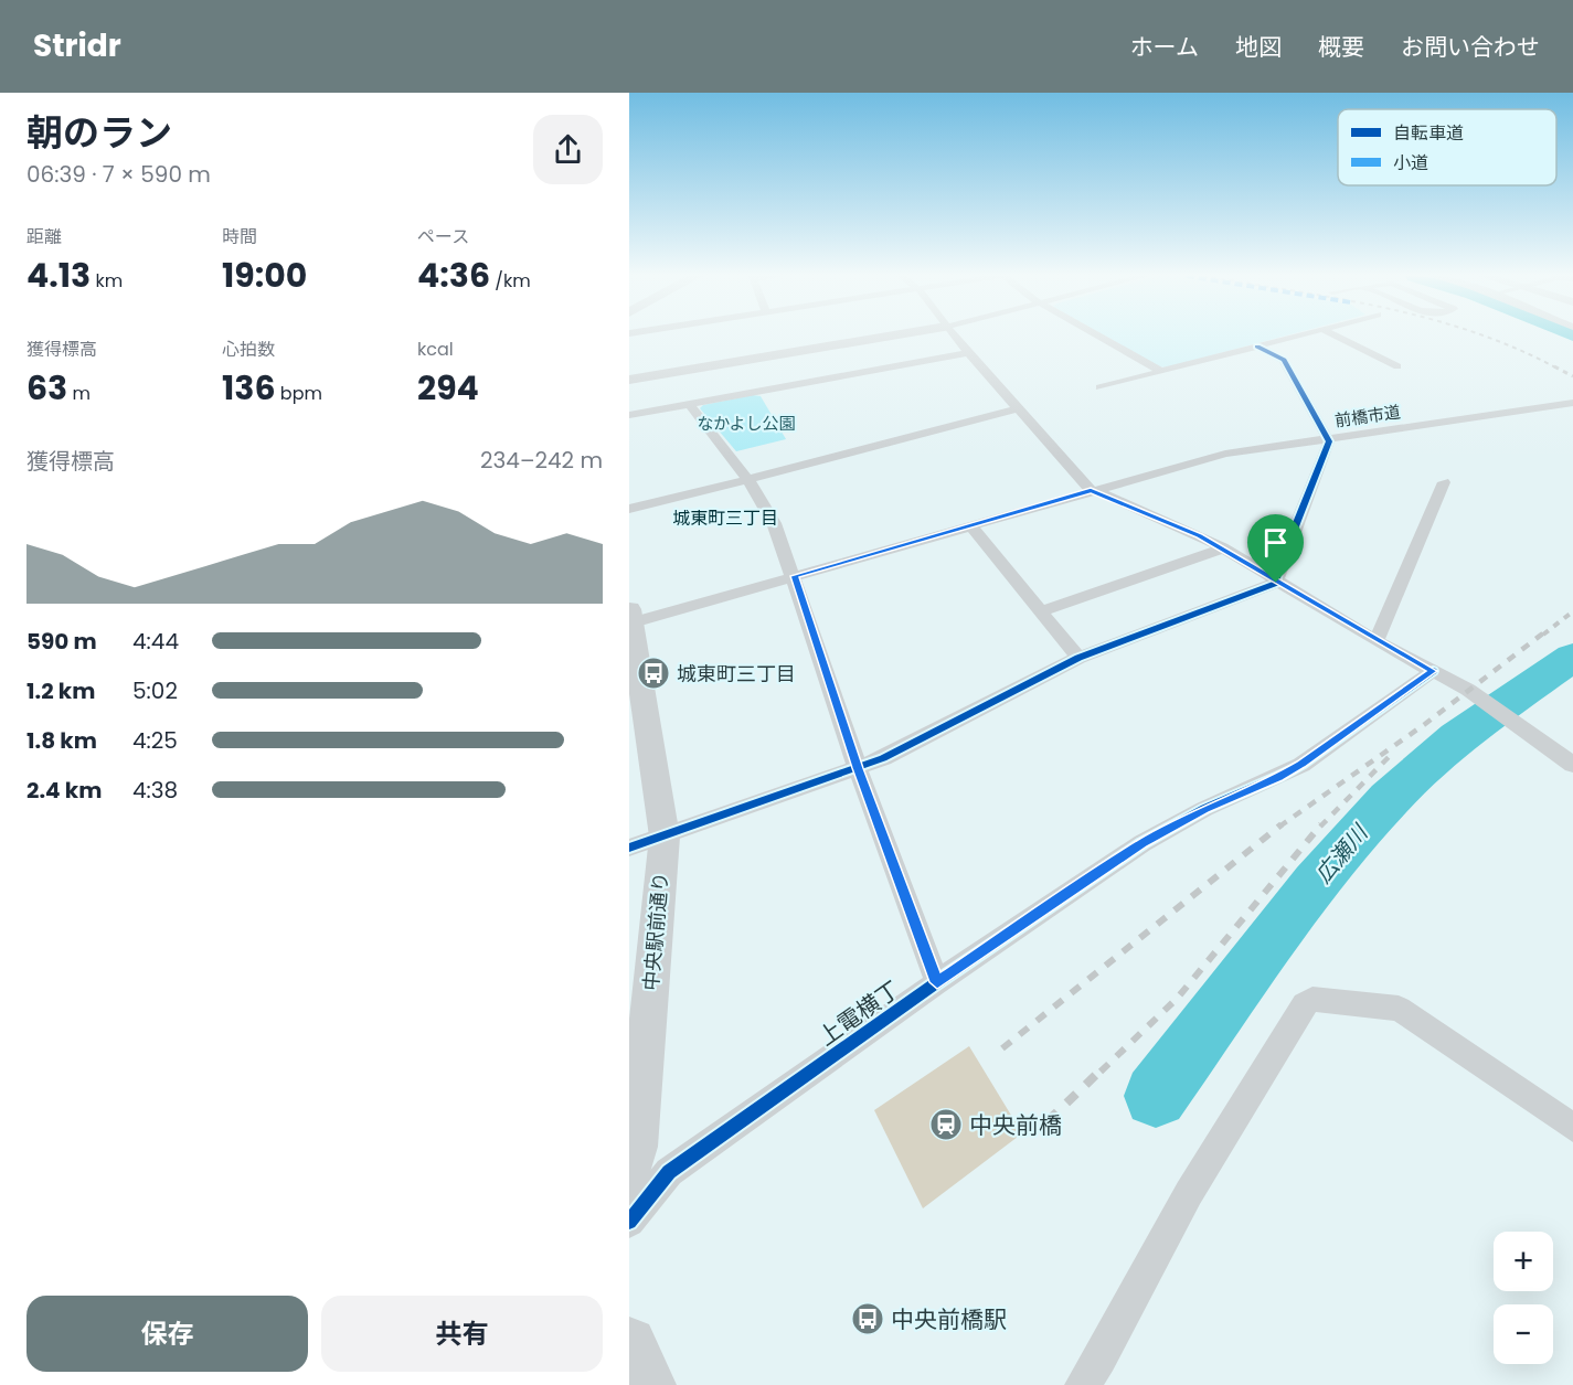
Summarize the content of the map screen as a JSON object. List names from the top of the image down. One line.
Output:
{"streets":{"street":["前橋市道","中央駅前通り","上電横丁"]},"crossings":[["前橋市道","中央駅前通り"]],"districts":["城東町三丁目"],"water":["広瀬川"],"parks":["なかよし公園"],"places":{"bus stop":["城東町三丁目","中央前橋駅"],"station":["中央前橋"]},"legend":["自転車道","小道"],"page":{"header":"Stridr","nav":["ホーム","地図","概要","お問い合わせ"],"heading":["朝のラン","06:39 · 7 × 590 m"],"stats":[["距離","4.13 km"],["時間","19:00"],["ペース","4:36 /km"],["獲得標高","63 m"],["心拍数","136 bpm"],["kcal","294"]],"chart":["獲得標高","234–242 m"],"list":[{"name":"590 m","note":"4:44"},{"name":"1.2 km","note":"5:02"},{"name":"1.8 km","note":"4:25"},{"name":"2.4 km","note":"4:38"}],"map_buttons":["+","−"],"buttons":["保存","共有"]}}
